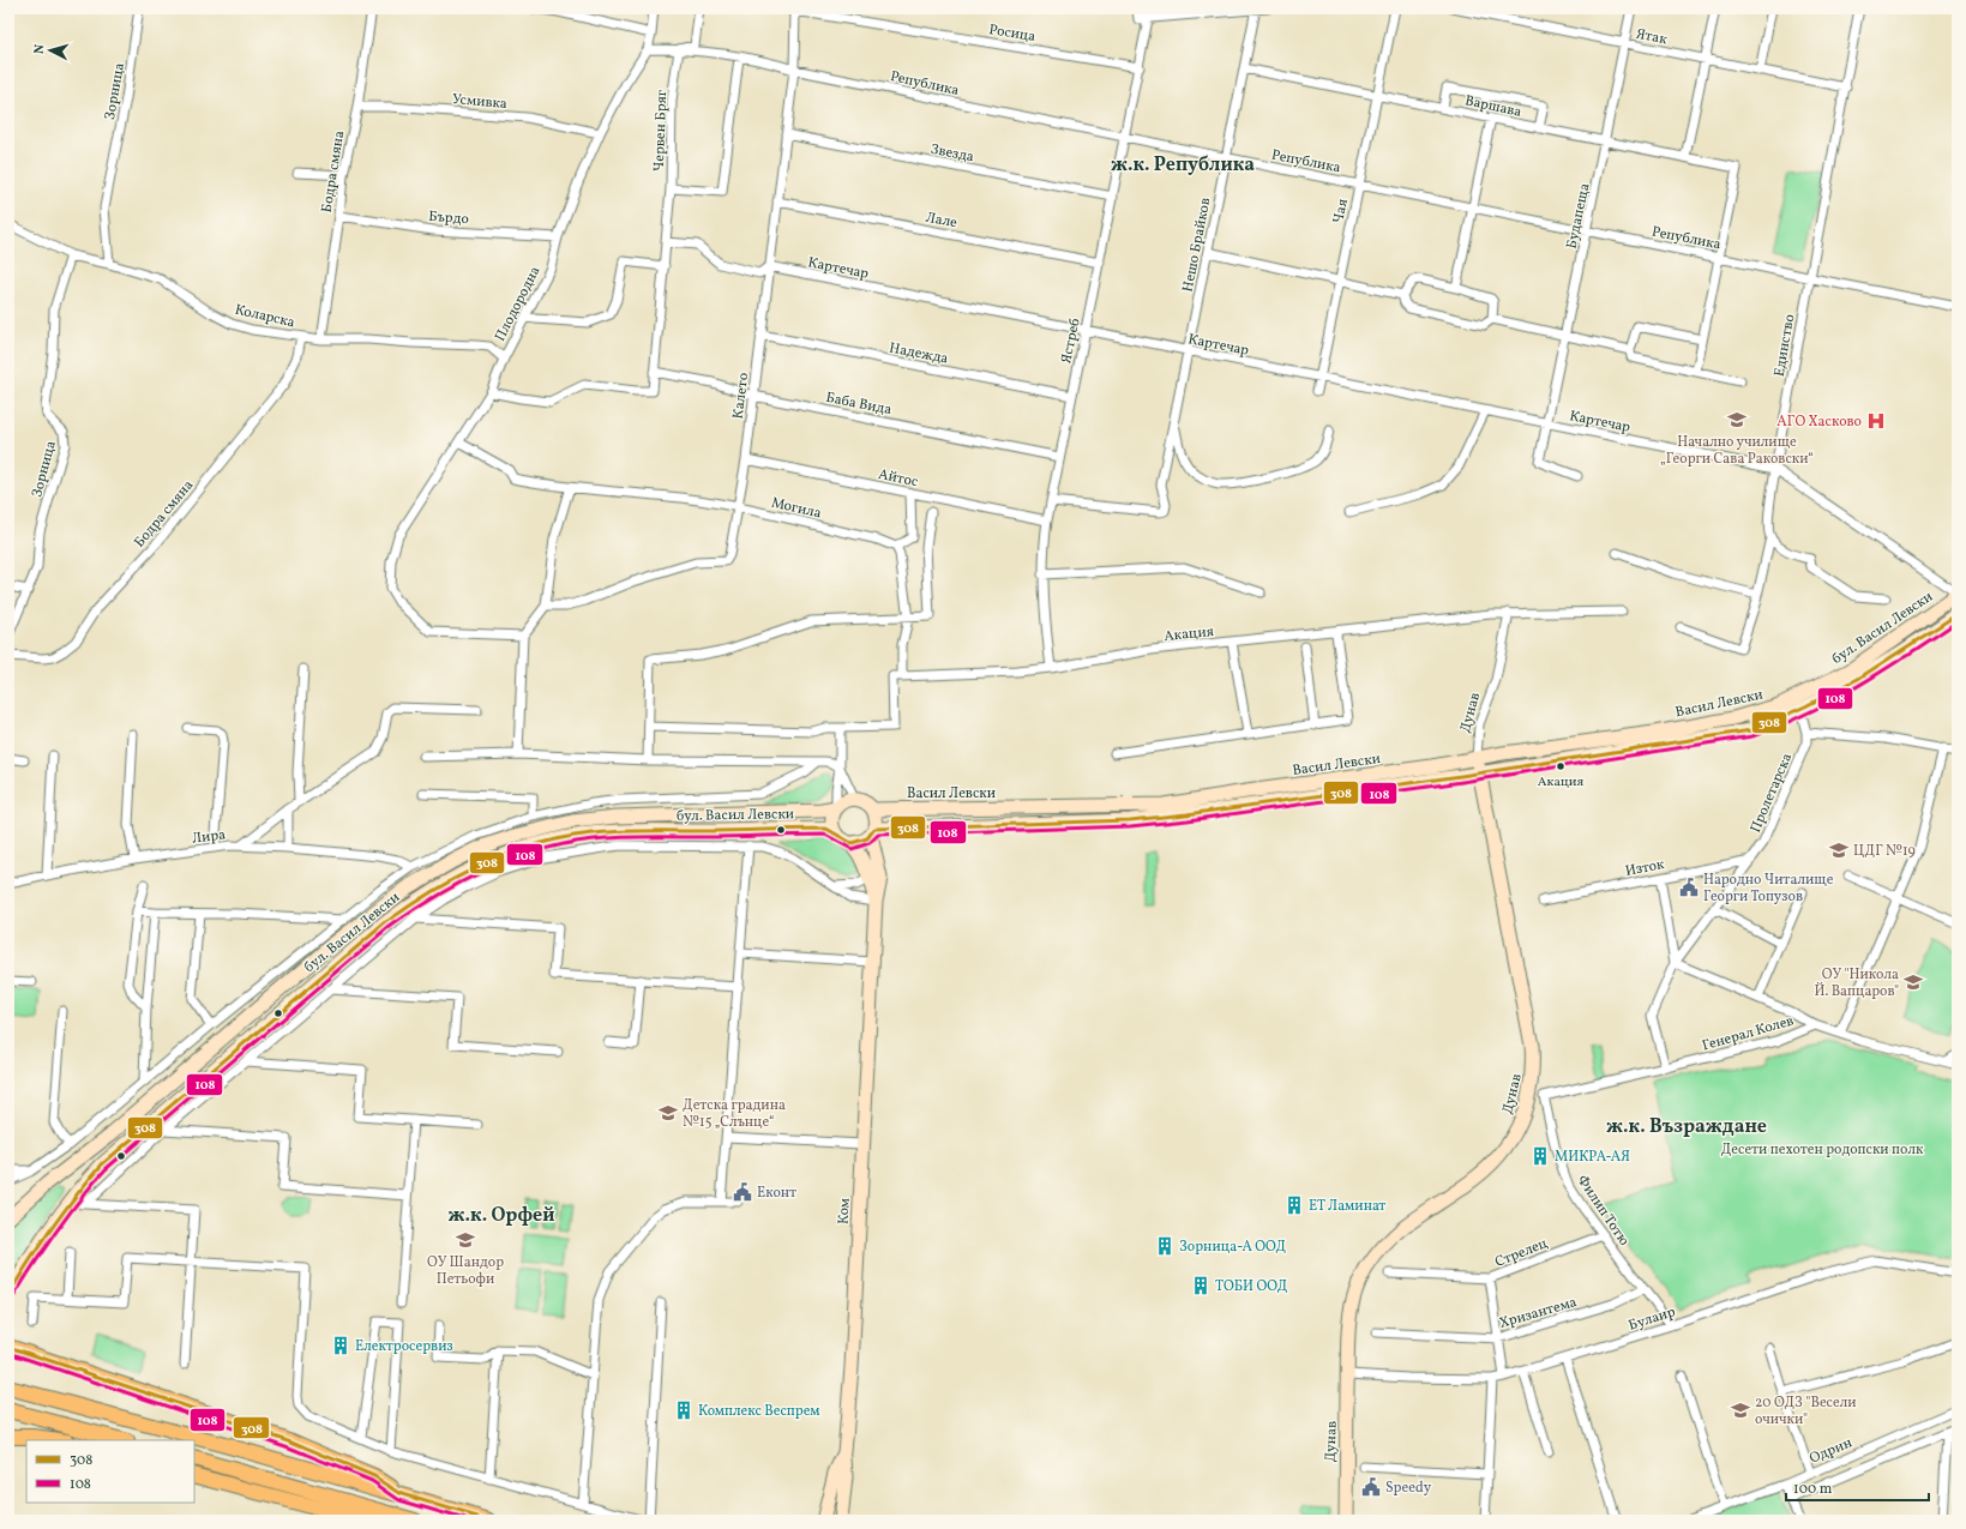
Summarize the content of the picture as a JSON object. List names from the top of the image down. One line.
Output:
{"streets":{"main road":["бул. Васил Левски","Васил Левски","Дунав","Ком"],"street":["Росица","Ятак","Република","Зорница","Усмивка","Варшава","Червен Бряг","Звезда","Бодра смяна","Чая","Будапеща","Бърдо","Лале","Нешо Брайков","Картечар","Плодородна","Коларска","Ястреб","Единство","Надежда","Калето","Баба Вида","Айтос","Могила","Акация","Пролетарска","Лира","Изток","Генерал Колев","Филип Тотю","Стрелец","Хризантема","Булаир","Одрин"]},"crossings":[["Росица","Ястреб"],["Росица","Калето"],["Ятак","Будапеща"],["Ятак","Единство"],["Република","Варшава"],["Република","Червен Бряг"],["Република","Чая"],["Република","Будапеща"],["Република","Нешо Брайков"],["Република","Плодородна"],["Република","Ястреб"],["Република","Единство"],["Република","Калето"],["Зорница","Коларска"],["Усмивка","Бодра смяна"],["Усмивка","Плодородна"],["Варшава","Чая"],["Варшава","Будапеща"],["Варшава","Нешо Брайков"],["Червен Бряг","Картечар"],["Червен Бряг","Плодородна"],["Червен Бряг","Баба Вида"],["Звезда","Ястреб"],["Звезда","Калето"],["Бодра смяна","Бърдо"],["Бодра смяна","Коларска"],["Чая","Картечар"],["Будапеща","Картечар"],["Бърдо","Плодородна"],["Лале","Ястреб"],["Лале","Калето"],["Нешо Брайков","Картечар"],["Нешо Брайков","Ястреб"],["Картечар","Ястреб"],["Картечар","Единство"],["Картечар","Калето"],["Плодородна","Коларска"],["Плодородна","Могила"],["Ястреб","Надежда"],["Ястреб","Баба Вида"],["Ястреб","Айтос"],["Ястреб","Акация"],["Надежда","Калето"],["Калето","Баба Вида"],["Калето","Айтос"],["Калето","Могила"],["бул. Васил Левски","Васил Левски"],["бул. Васил Левски","Пролетарска"],["Акация","Дунав"],["Васил Левски","Дунав"],["Васил Левски","Пролетарска"],["Дунав","Булаир"],["Пролетарска","Изток"],["Пролетарска","Генерал Колев"],["Генерал Колев","Филип Тотю"],["Филип Тотю","Стрелец"],["Филип Тотю","Хризантема"],["Филип Тотю","Булаир"]],"districts":["ж.к. Република","ж.к. Възраждане","ж.к. Орфей"],"parks":["Десети пехотен родопски полк"],"places":{"school or university":["Начално училище „Георги Сава Раковски“","ЦДГ №19","ОУ \"Никола Й. Вапцаров\"","Детска градина №15 „Слънце“","ОУ Шандор Петьофи","20 ОДЗ \"Весели очички\""],"hospital":["АГО Хасково"],"other":["Акация"],"public building":["Народно Читалище Георги Топузов","Еконт","Speedy"],"building":["МИКРА-АЯ","ЕТ Ламинат","Зорница-А ООД","ТОБИ ООД","Електросервиз","Комплекс Веспрем"]},"lines":["transit line 308","transit line 108"],"legend":["308","108"],"scale_bar":"100 m","north":"left"}
